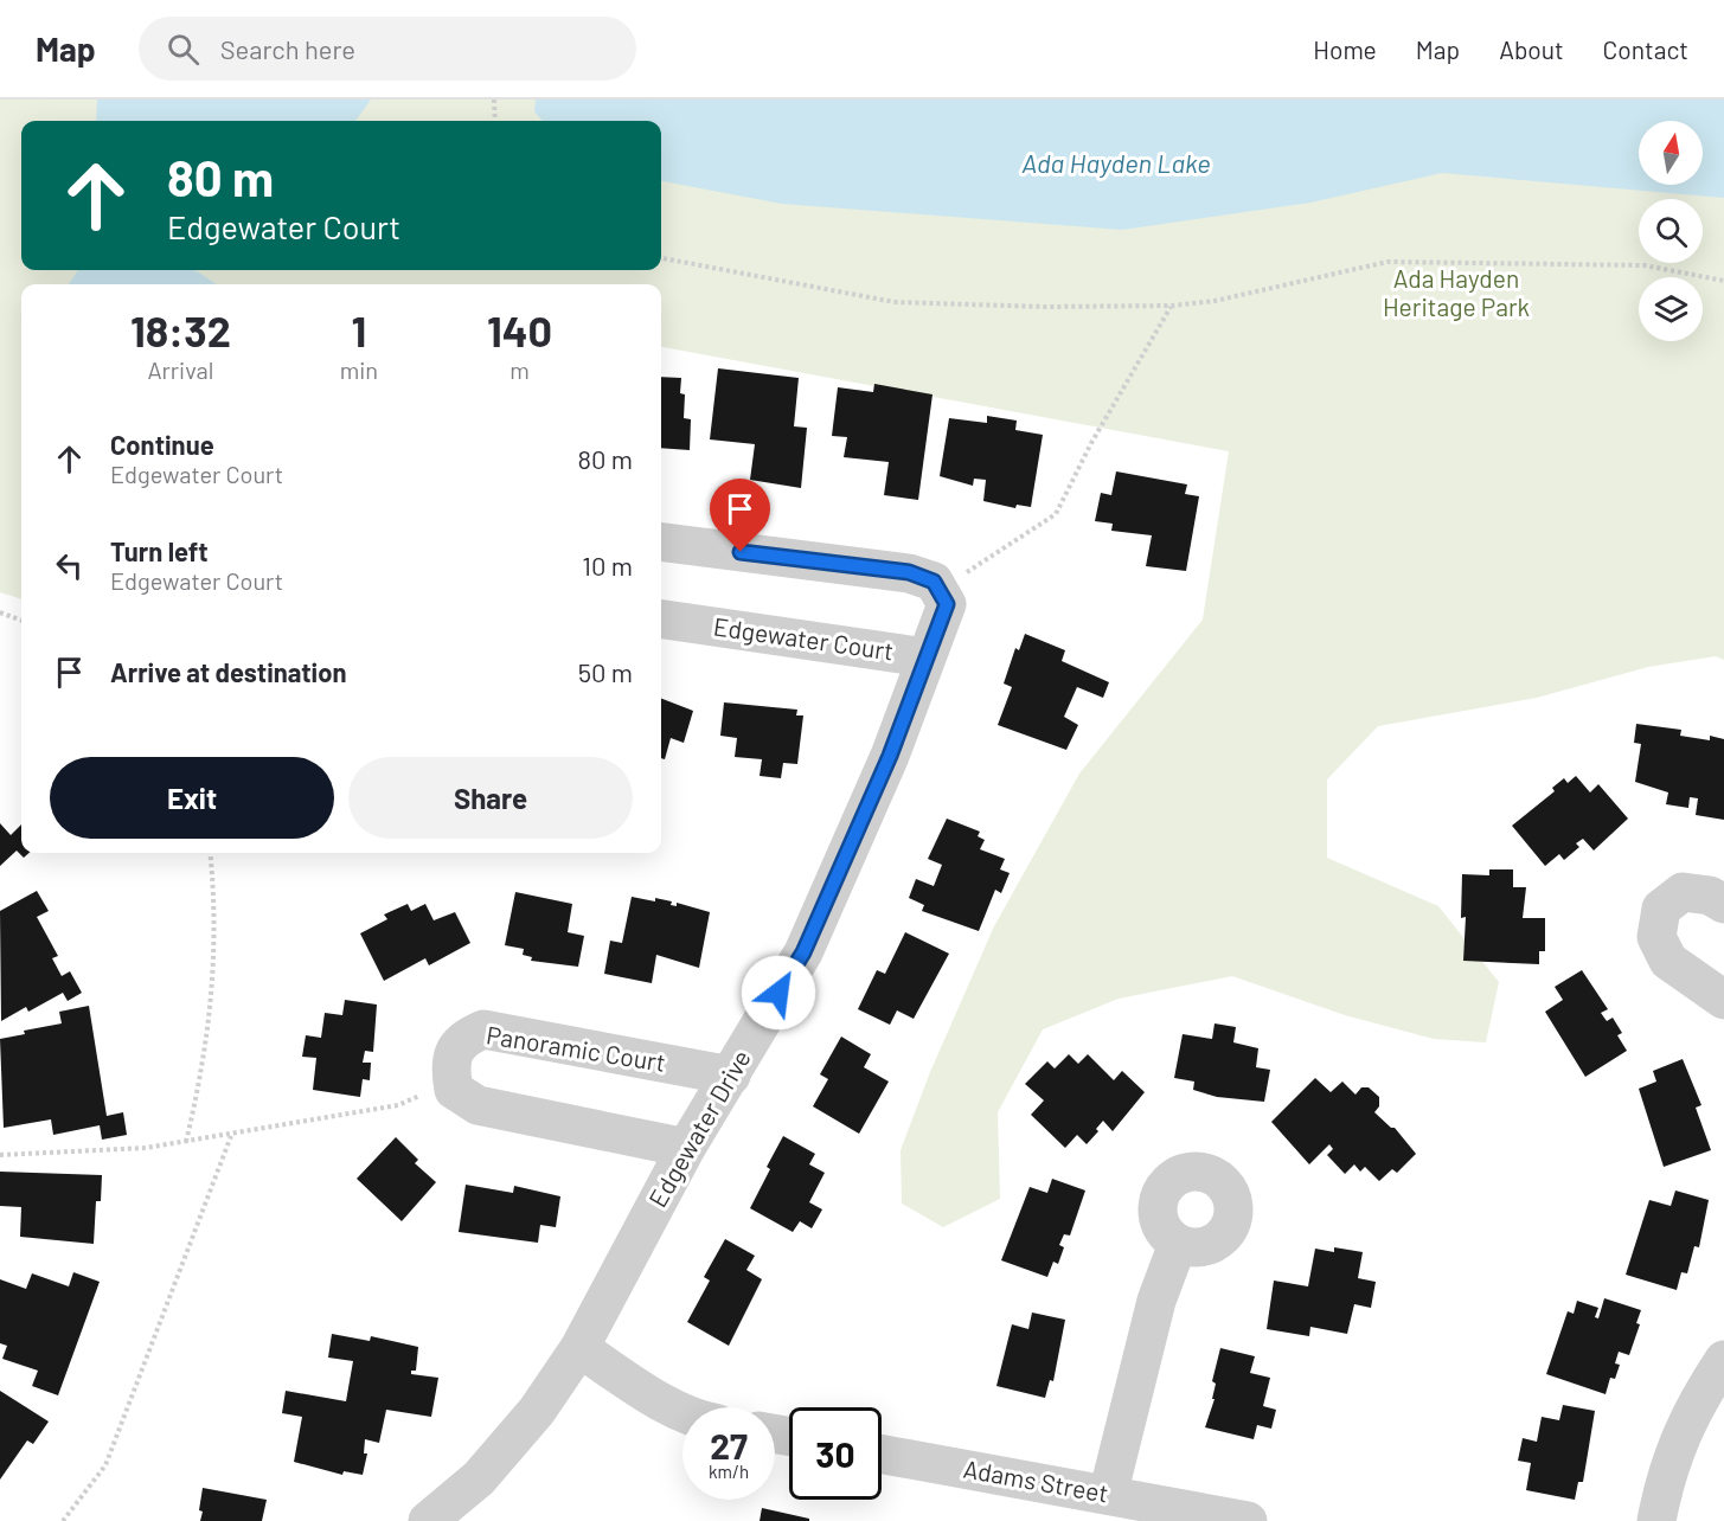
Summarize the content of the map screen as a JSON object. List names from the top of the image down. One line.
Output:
{"streets":{"street":["Edgewater Court","Panoramic Court","Edgewater Drive","Adams Street"]},"crossings":[["Edgewater Court","Edgewater Drive"],["Panoramic Court","Edgewater Drive"]],"water":["Ada Hayden Lake"],"parks":["Ada Hayden Heritage Park"],"north":"top","page":{"header":"Map","search":"Search here","nav":["Home","Map","About","Contact"],"turn":["80 m","Edgewater Court"],"eta":["18:32","Arrival","1","min","140","m"],"list":[{"name":"Continue","note":"Edgewater Court","value":"80 m"},{"name":"Turn left","note":"Edgewater Court","value":"10 m"},{"name":"Arrive at destination","value":"50 m"}],"buttons":["Exit","Share"],"speed":"27 km/h","limit":"30"}}
